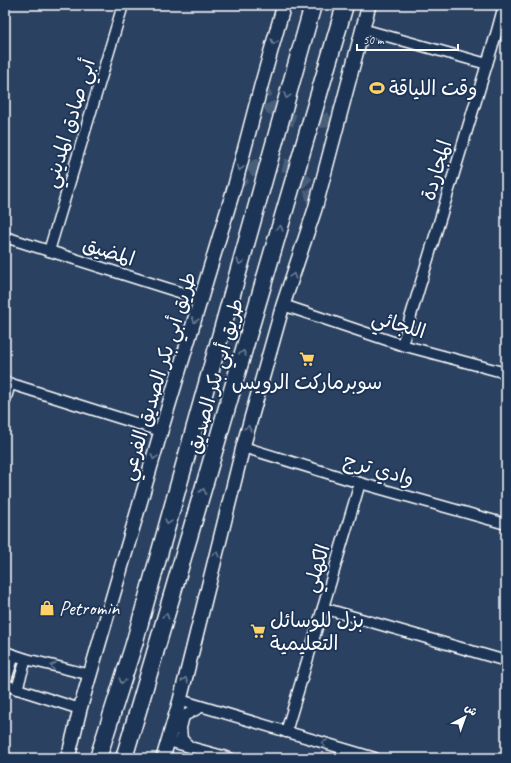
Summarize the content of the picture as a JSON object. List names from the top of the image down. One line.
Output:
{"streets":{"main road":["طريق أبي بكر الصديق"],"street":["أبي صادق المديني","المجاردة","المضيق","اللجائي","طريق أبي بكر الصديق الفرعي","وادي ترج","الكهلي"]},"crossings":[["أبي صادق المديني","المضيق"],["المجاردة","اللجائي"],["المضيق","طريق أبي بكر الصديق الفرعي"],["وادي ترج","الكهلي"]],"places":{"sports":["وقت اللياقة"],"supermarket":["سوبرماركت الرويس","بزل للوسائل التعليمية"],"shop":["Petromin"]},"scale_bar":"50 m","north":"top right"}
